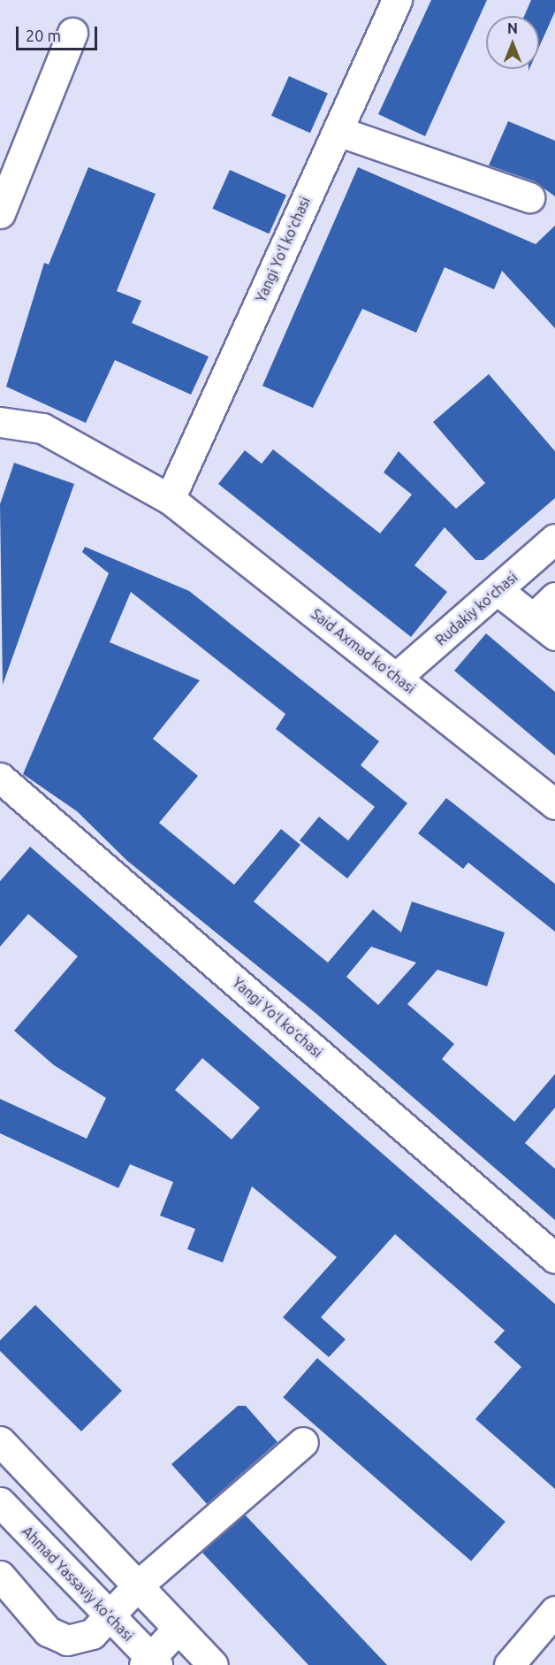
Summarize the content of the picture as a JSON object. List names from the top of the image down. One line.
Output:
{"streets":{"street":["Yangi Yoʻl koʻchasi","Rudakiy koʻchasi","Said Axmad koʻchasi","Ahmad Yassaviy ko'chasi"]},"crossings":[["Yangi Yoʻl koʻchasi","Said Axmad koʻchasi"],["Rudakiy koʻchasi","Said Axmad koʻchasi"]],"scale_bar":"20 m","north":"top"}
